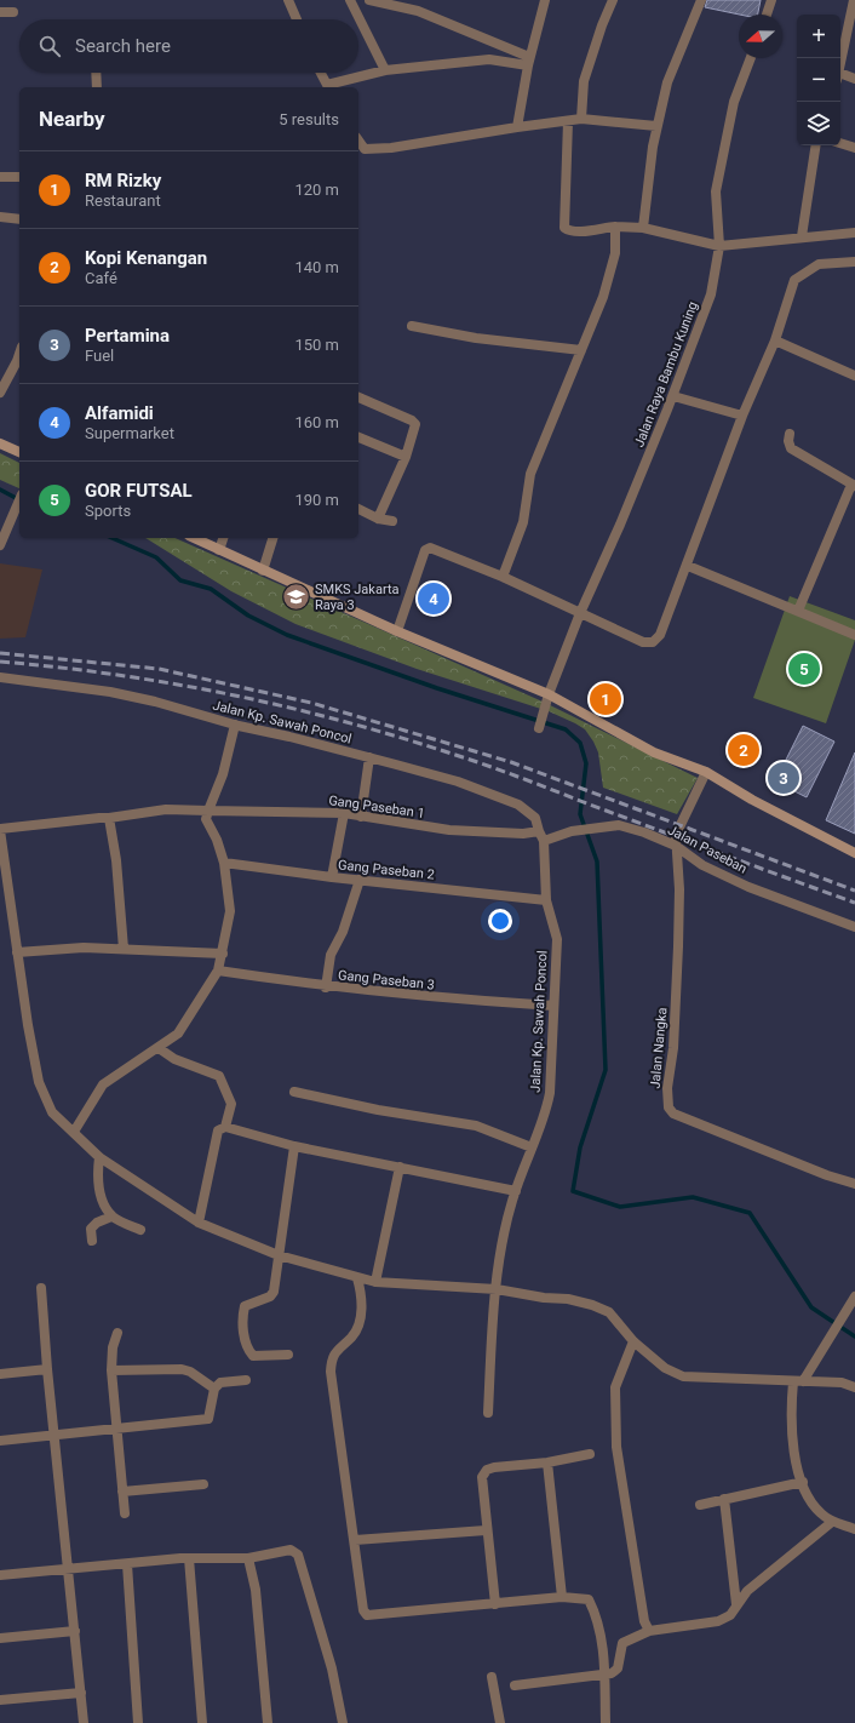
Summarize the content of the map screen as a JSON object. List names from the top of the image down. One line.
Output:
{"streets":{"street":["Jalan Raya Bambu Kuning","Jalan Kp. Sawah Poncol","Gang Paseban 1","Jalan Paseban","Gang Paseban 2","Gang Paseban 3","Jalan Nangka"]},"crossings":[["Jalan Kp. Sawah Poncol","Gang Paseban 1"],["Jalan Kp. Sawah Poncol","Jalan Paseban"],["Jalan Kp. Sawah Poncol","Gang Paseban 2"],["Jalan Kp. Sawah Poncol","Gang Paseban 3"],["Jalan Paseban","Jalan Nangka"]],"places":{"school or university":["SMKS Jakarta Raya 3"]},"north":"left","page":{"map_buttons":["+","−"],"search":"Search here","heading":["Nearby","5 results"],"list":[{"mark":"1","name":"RM Rizky","note":"Restaurant","value":"120 m"},{"mark":"2","name":"Kopi Kenangan","note":"Café","value":"140 m"},{"mark":"3","name":"Pertamina","note":"Fuel","value":"150 m"},{"mark":"4","name":"Alfamidi","note":"Supermarket","value":"160 m"},{"mark":"5","name":"GOR FUTSAL","note":"Sports","value":"190 m"}],"pins":["4","5","1","2","3"]}}
